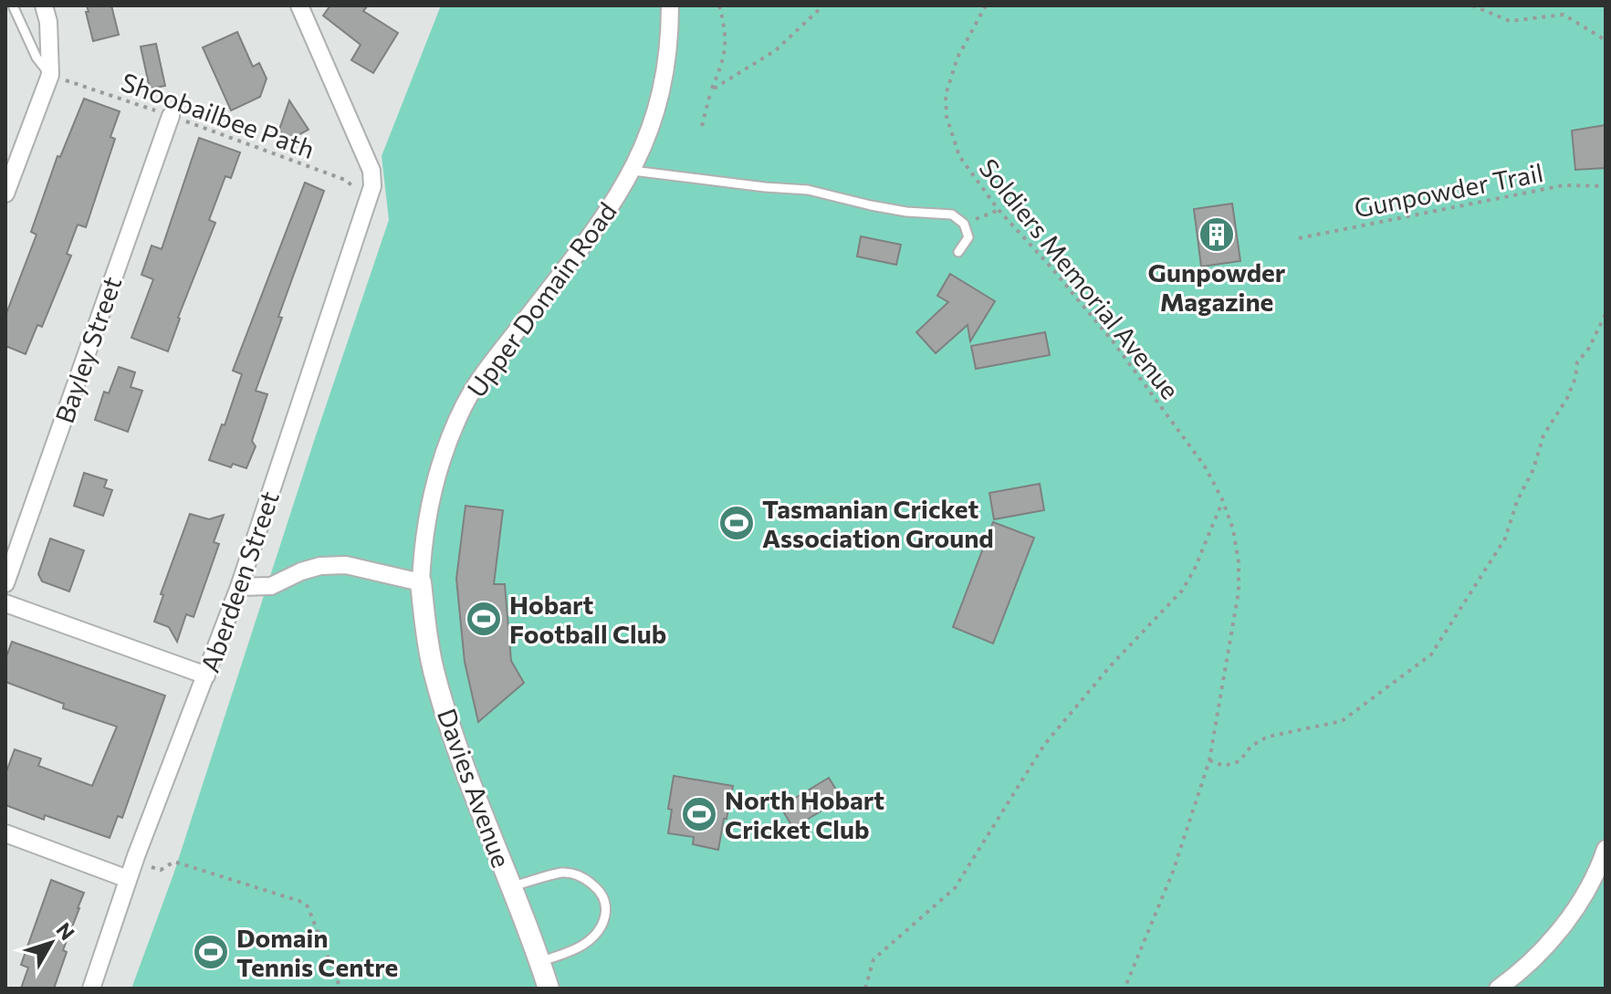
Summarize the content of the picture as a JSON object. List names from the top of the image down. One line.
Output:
{"streets":{"street":["Upper Domain Road","Bayley Street","Aberdeen Street","Davies Avenue"],"path":["Shoobailbee Path","Gunpowder Trail","Soldiers Memorial Avenue"]},"crossings":[["Shoobailbee Path","Bayley Street"],["Shoobailbee Path","Aberdeen Street"],["Upper Domain Road","Davies Avenue"]],"places":{"building":["Gunpowder Magazine"],"sports":["Tasmanian Cricket Association Ground","Hobart Football Club","North Hobart Cricket Club","Domain Tennis Centre"]},"north":"top right"}
